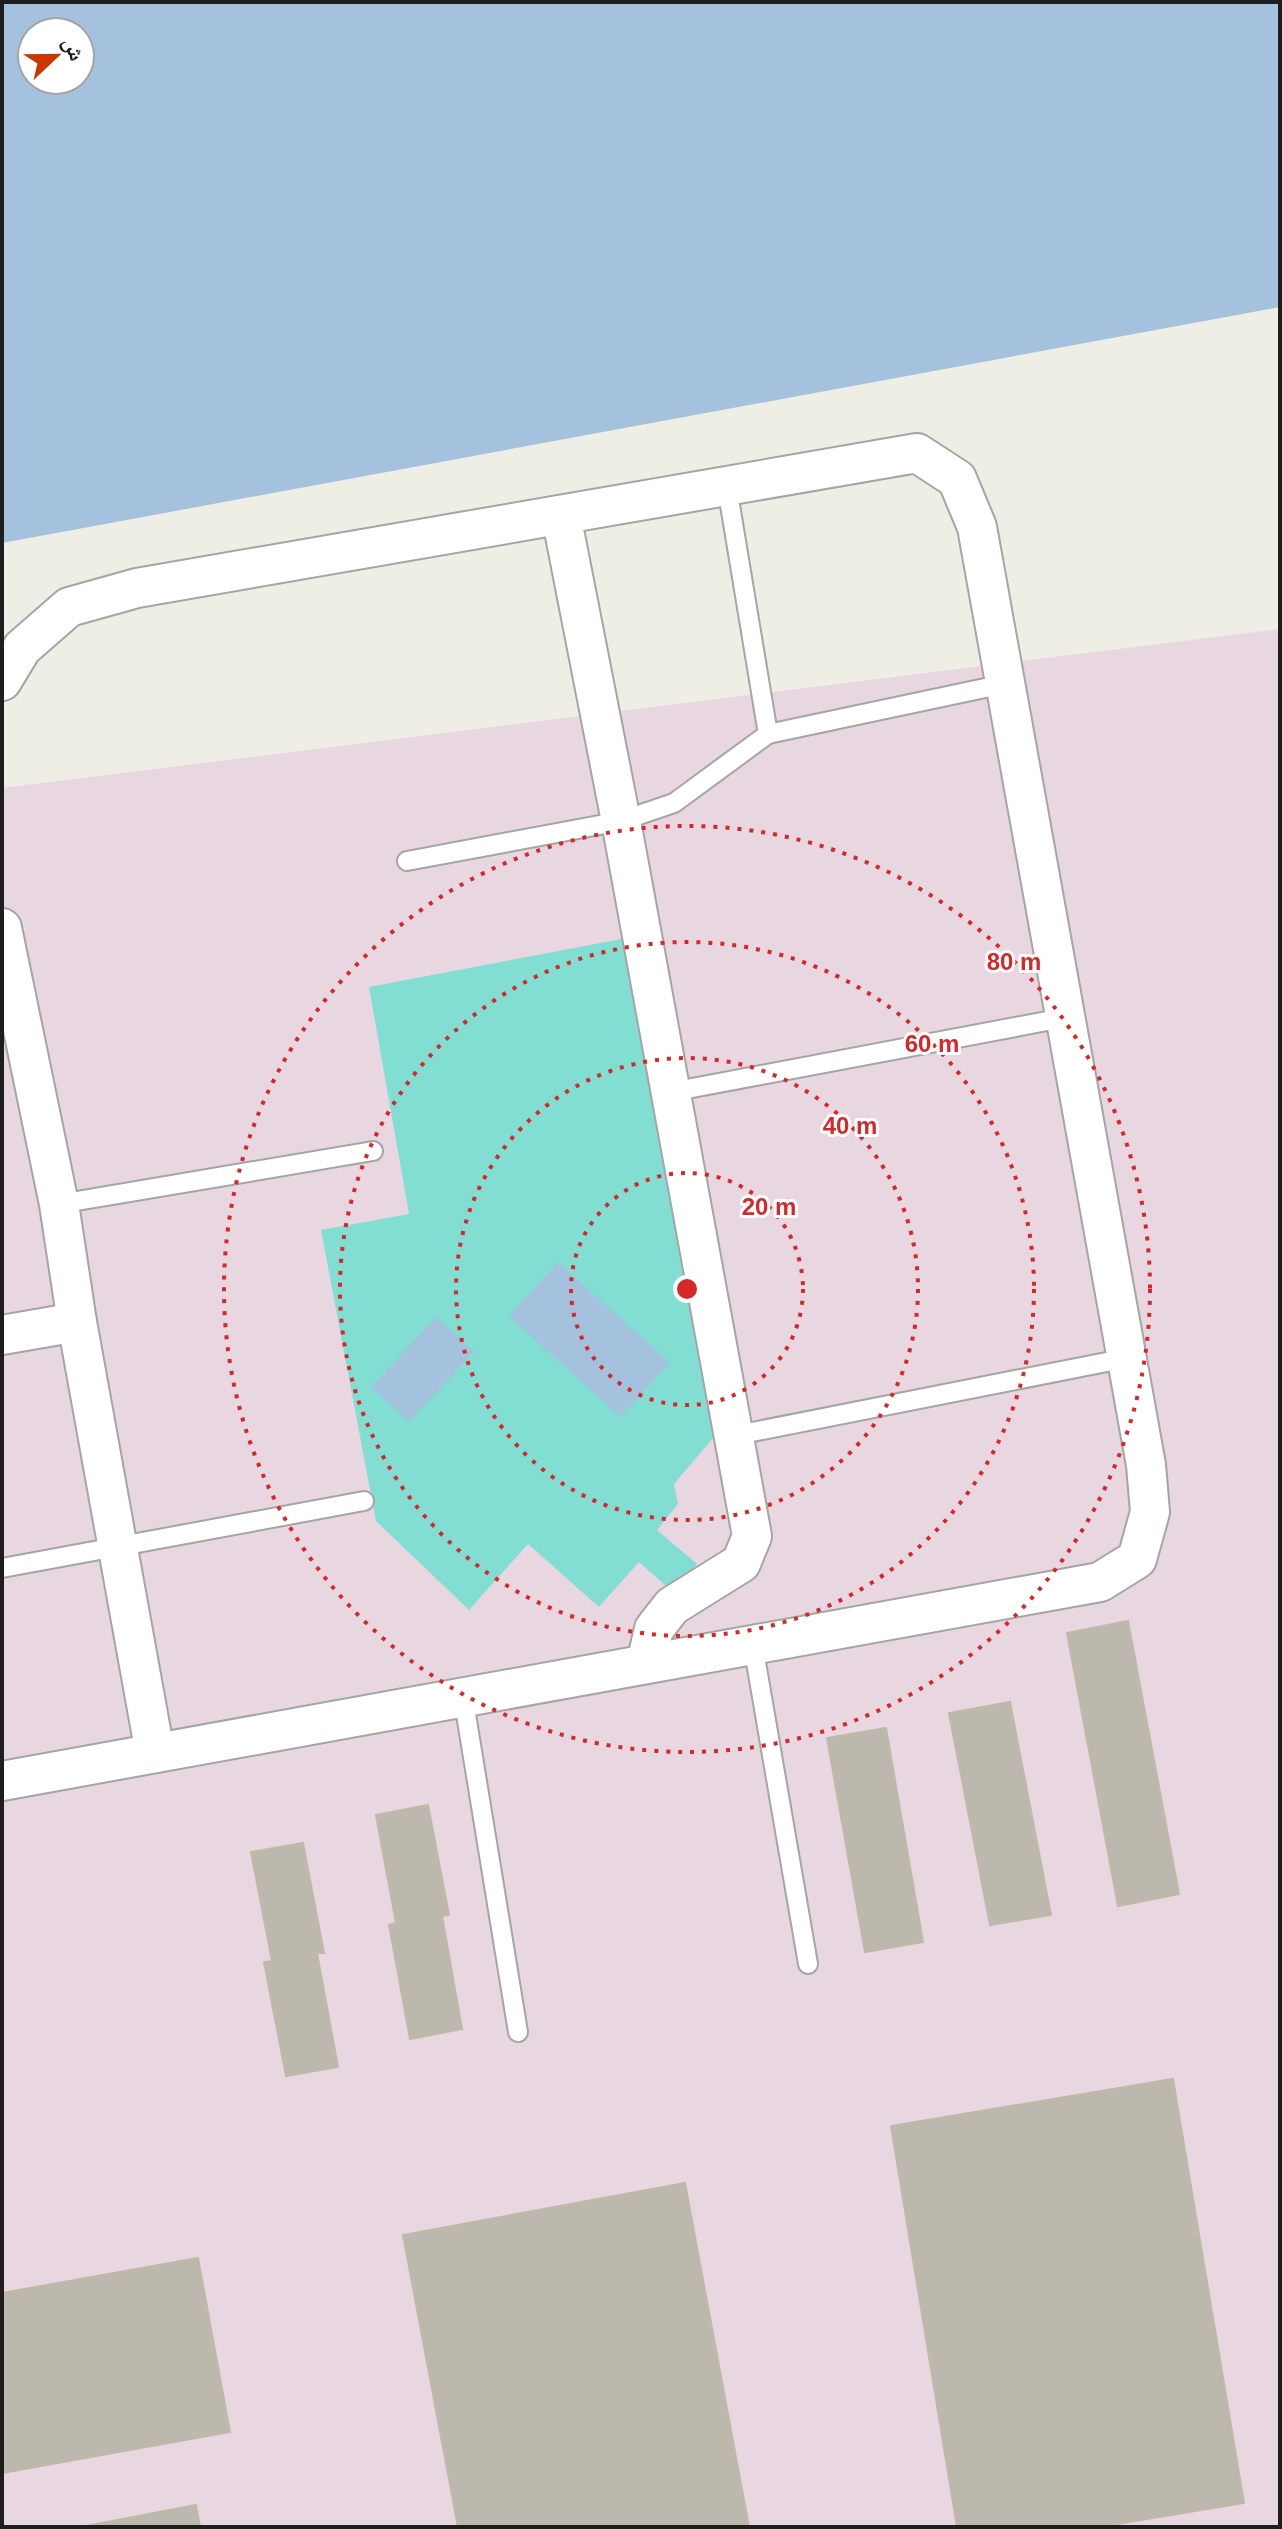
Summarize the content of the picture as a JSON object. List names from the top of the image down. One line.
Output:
{"north":"right","rings":["80 m","60 m","40 m","20 m"]}
